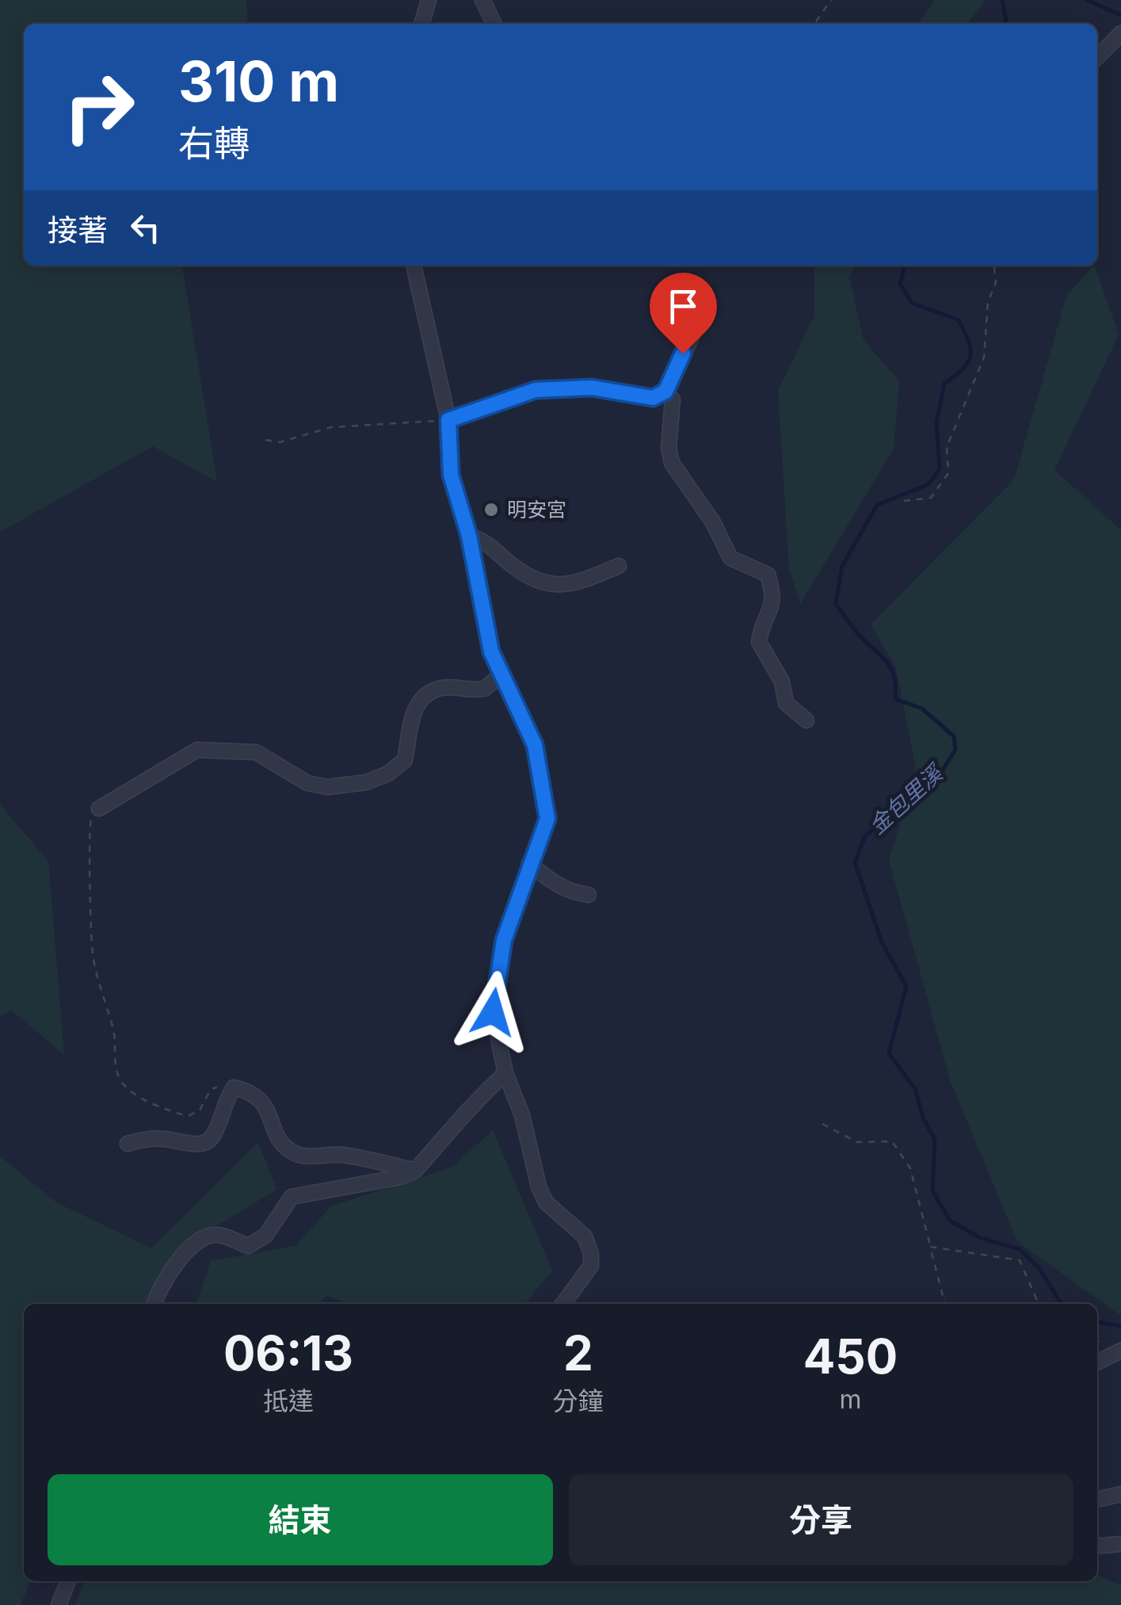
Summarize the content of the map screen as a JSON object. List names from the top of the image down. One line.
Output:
{"water":["金包里溪"],"places":["明安宮"],"page":{"turn":["310 m","右轉"],"then":"接著","eta":["06:13","抵達","2","分鐘","450","m"],"buttons":["結束","分享"]}}
